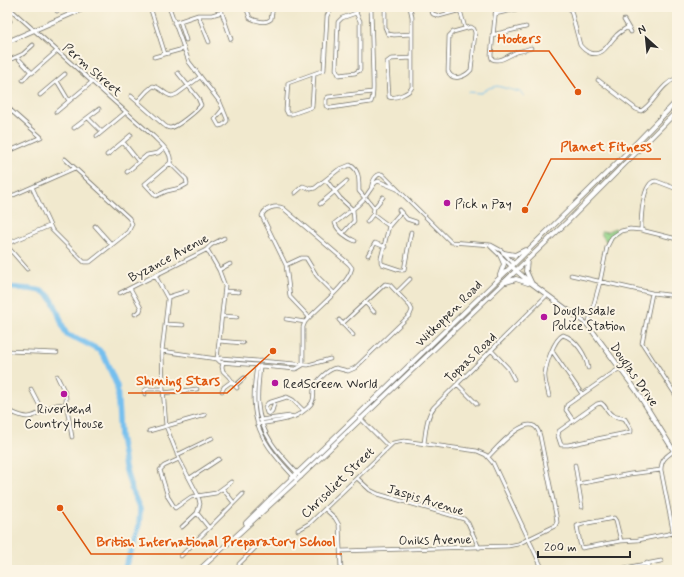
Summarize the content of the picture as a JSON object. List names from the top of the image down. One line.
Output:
{"streets":{"main road":["Witkoppen Road","Douglas Drive"],"street":["Perm Street","Byzance Avenue","Topaas Road","Chrisoliet Street","Jaspis Avenue","Oniks Avenue"]},"crossings":[["Witkoppen Road","Douglas Drive"],["Witkoppen Road","Chrisoliet Street"],["Topaas Road","Douglas Drive"],["Topaas Road","Chrisoliet Street"],["Chrisoliet Street","Jaspis Avenue"],["Chrisoliet Street","Oniks Avenue"],["Jaspis Avenue","Oniks Avenue"]],"places":["Hooters","Pick n Pay","Planet Fitness","Douglasdale Police Station","Shining Stars","RedScreen World","Riverbend Country House","British International Preparatory School"],"scale_bar":"200 m","north":"top left"}
